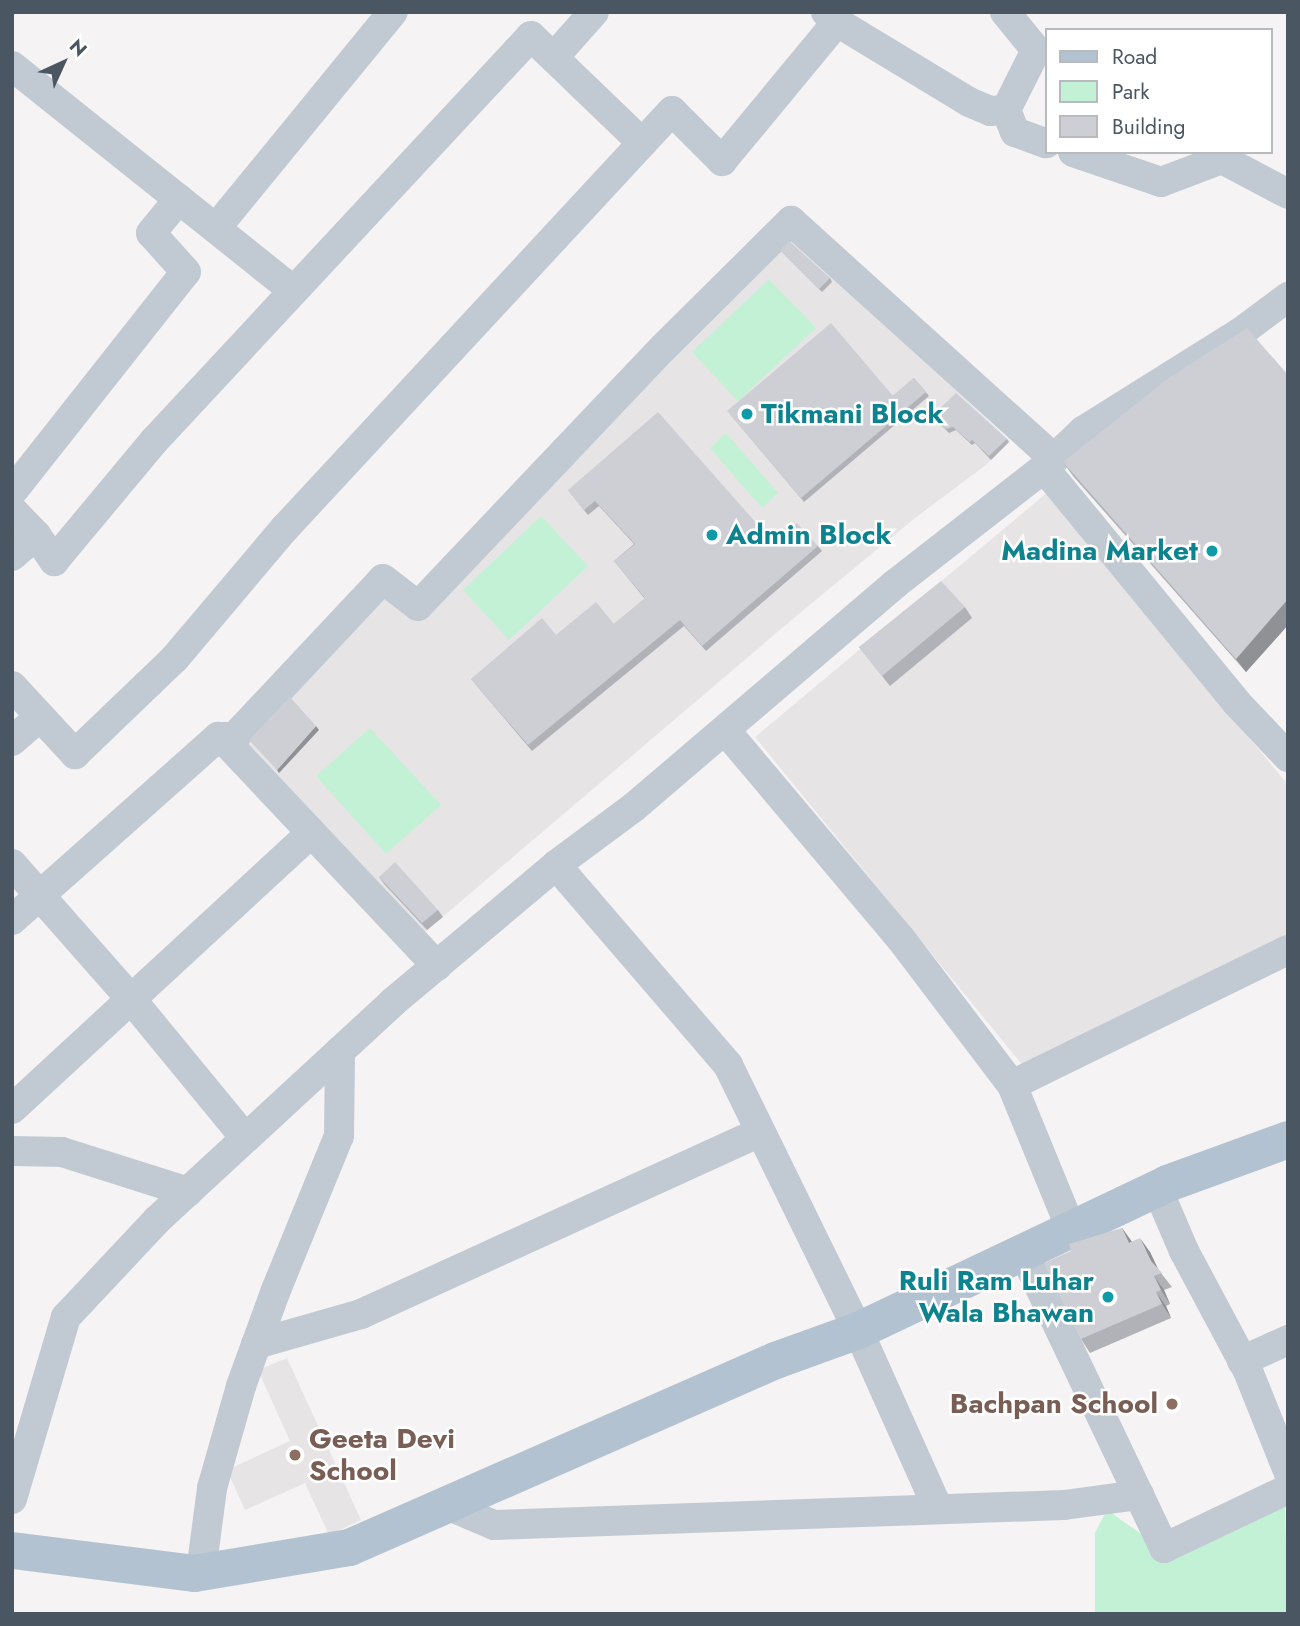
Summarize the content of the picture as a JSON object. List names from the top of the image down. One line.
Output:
{"places":["Tikmani Block","Admin Block","Madina Market","Ruli Ram Luhar Wala Bhawan","Bachpan School","Geeta Devi School"],"legend":["Road","Park","Building"],"north":"top right"}
